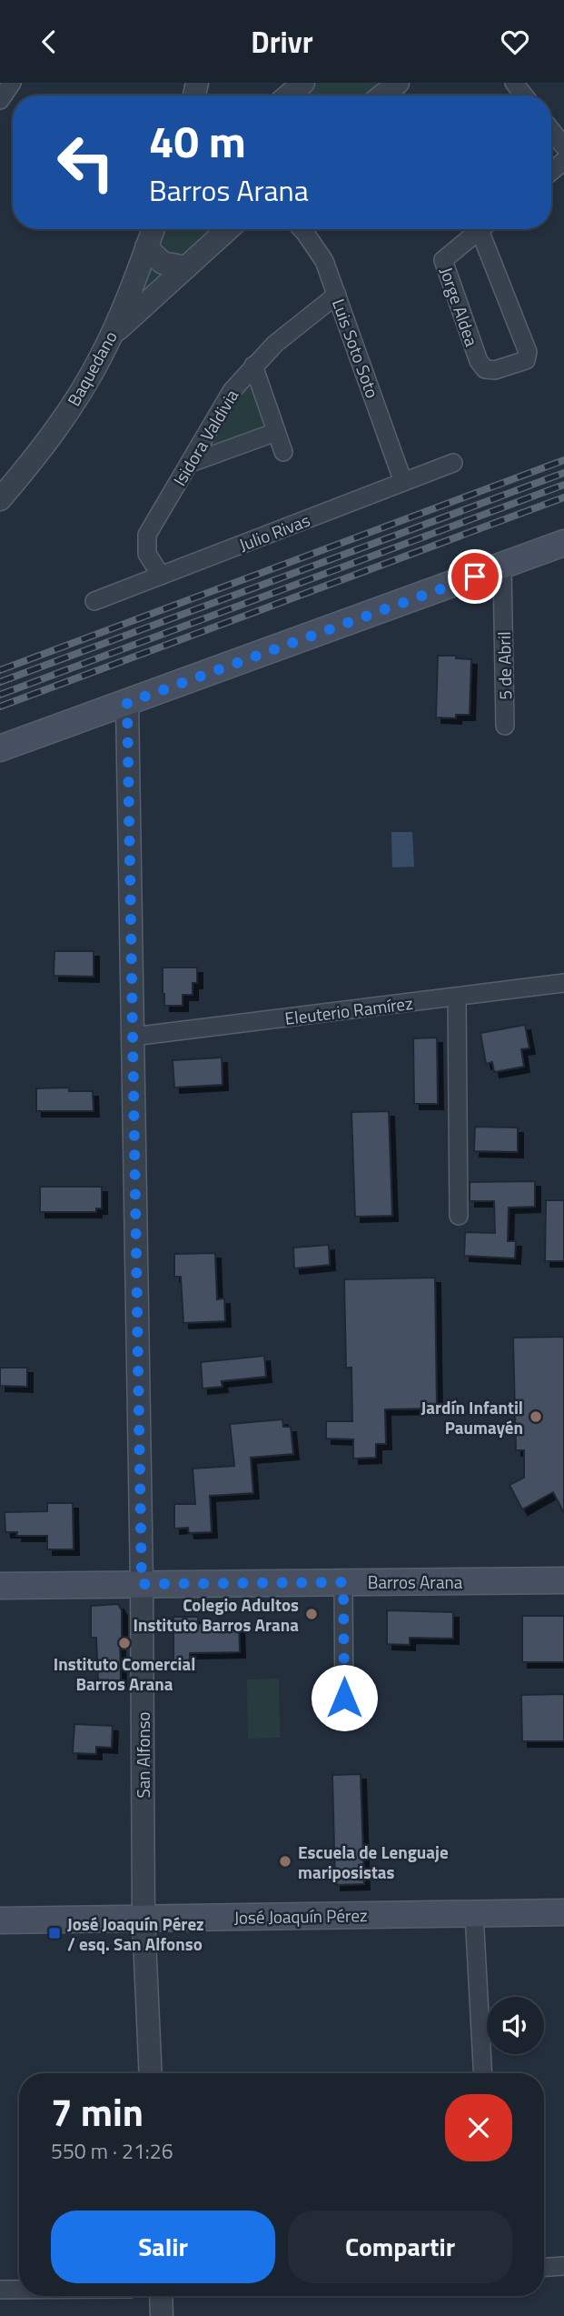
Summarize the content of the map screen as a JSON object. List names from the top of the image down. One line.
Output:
{"streets":{"main road":["Barros Arana","José Joaquín Pérez"],"street":["Jorge Aldea","Luis Soto Soto","Baquedano","Isidora Valdivia","Julio Rivas","5 de Abril","Eleuterio Ramírez","San Alfonso"]},"crossings":[["Luis Soto Soto","Isidora Valdivia"],["Luis Soto Soto","Julio Rivas"],["Isidora Valdivia","Julio Rivas"],["Eleuterio Ramírez","San Alfonso"],["Barros Arana","San Alfonso"],["San Alfonso","José Joaquín Pérez"]],"places":{"other":["Jardín Infantil Paumayén","Colegio Adultos Instituto Barros Arana","Instituto Comercial Barros Arana","Escuela de Lenguaje mariposistas"],"transit":["José Joaquín Pérez / esq. San Alfonso"]},"page":{"header":"Drivr","turn":["40 m","Barros Arana"],"heading":["7 min","550 m · 21:26"],"buttons":["Salir","Compartir"]}}
